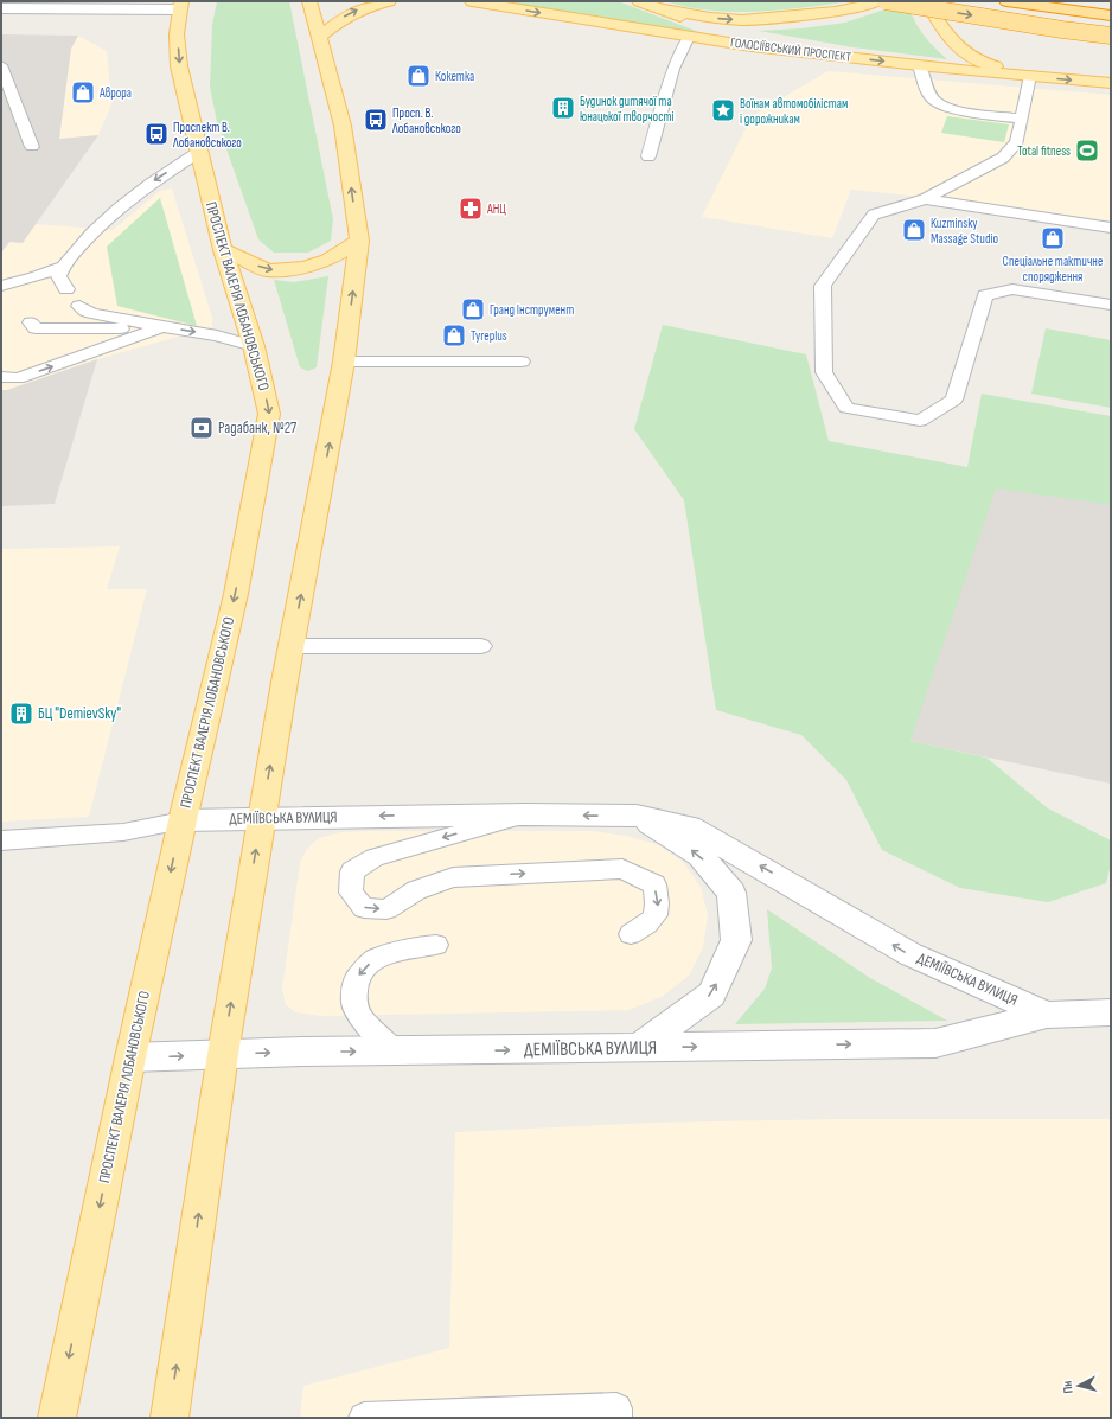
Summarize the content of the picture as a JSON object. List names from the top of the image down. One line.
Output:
{"streets":{"main road":["ГОЛОСІЇВСЬКИЙ ПРОСПЕКТ","ПРОСПЕКТ ВАЛЕРІЯ ЛОБАНОВСЬКОГО"],"street":["ДЕМІЇВСЬКА ВУЛИЦЯ"]},"crossings":[["ПРОСПЕКТ ВАЛЕРІЯ ЛОБАНОВСЬКОГО","ДЕМІЇВСЬКА ВУЛИЦЯ"]],"places":{"shop":["Кокетка","Аврора","Kuzminsky Massage Studio","Спеціальне тактичне спорядження","Гранд Інструмент","Tyreplus"],"building":["Будинок дитячої та юнацької творчості","БЦ \"DemievSky\""],"place":["Воїнам автомобілістам і дорожникам"],"bus stop":["Просп. В. Лобановського","Проспект В. Лобановського"],"sports":["Total fitness"],"pharmacy":["АНЦ"],"bank":["Радабанк, №27"]},"north":"left"}
